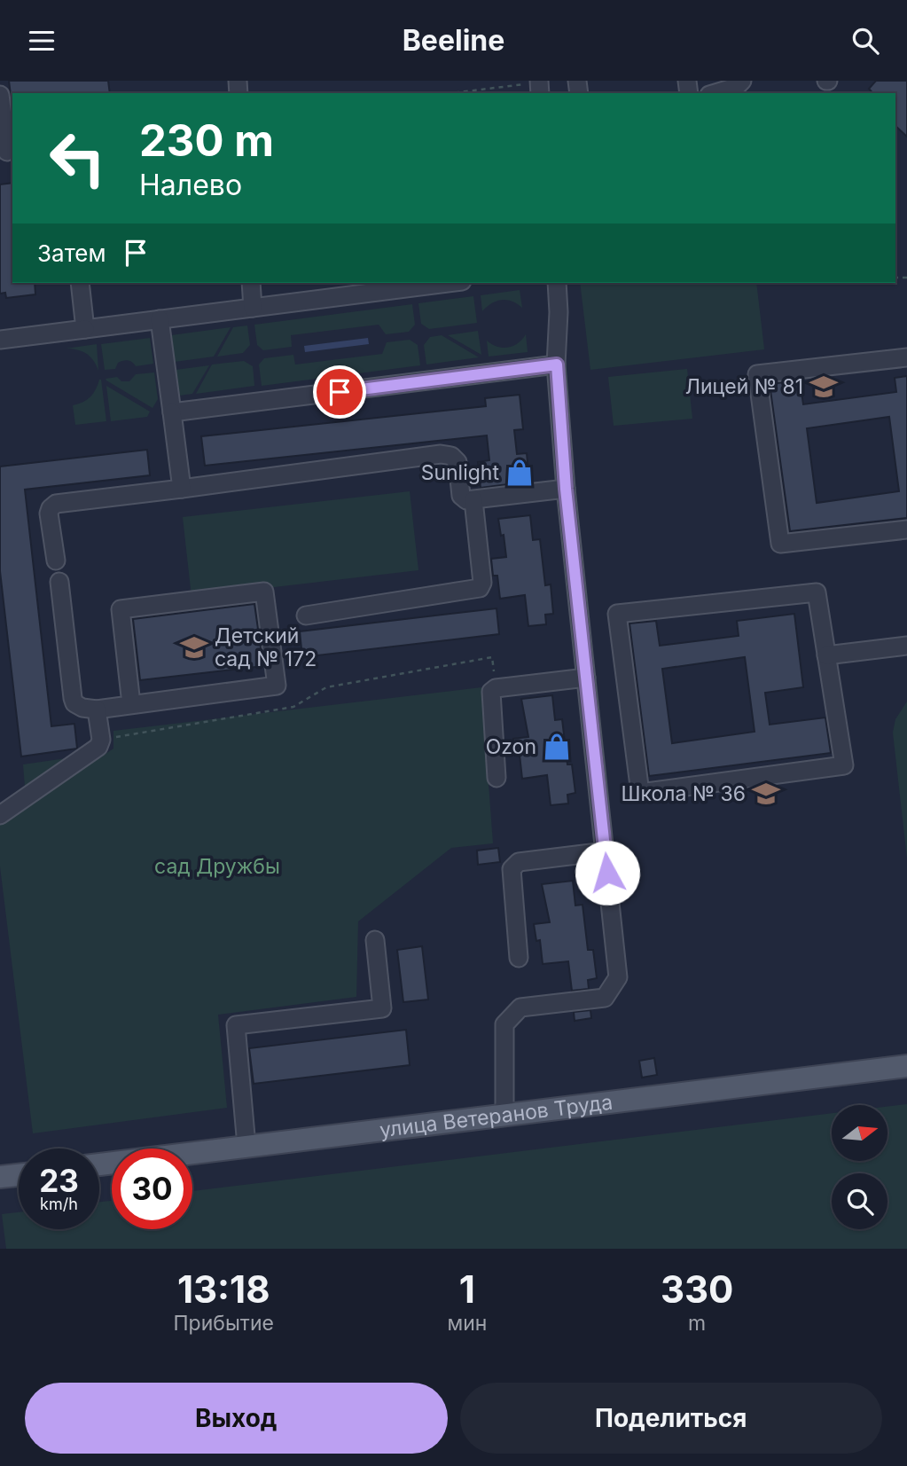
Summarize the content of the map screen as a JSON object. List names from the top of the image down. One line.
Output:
{"streets":{"main road":["улица Ветеранов Труда"]},"parks":["сад Дружбы"],"places":{"school or university":["Лицей № 81","Детский сад № 172","Школа № 36"],"shop":["Sunlight","Ozon"]},"north":"right","page":{"header":"Beeline","turn":["230 m","Налево"],"then":"Затем","speed":"23 km/h","limit":"30","eta":["13:18","Прибытие","1","мин","330","m"],"buttons":["Выход","Поделиться"]}}
